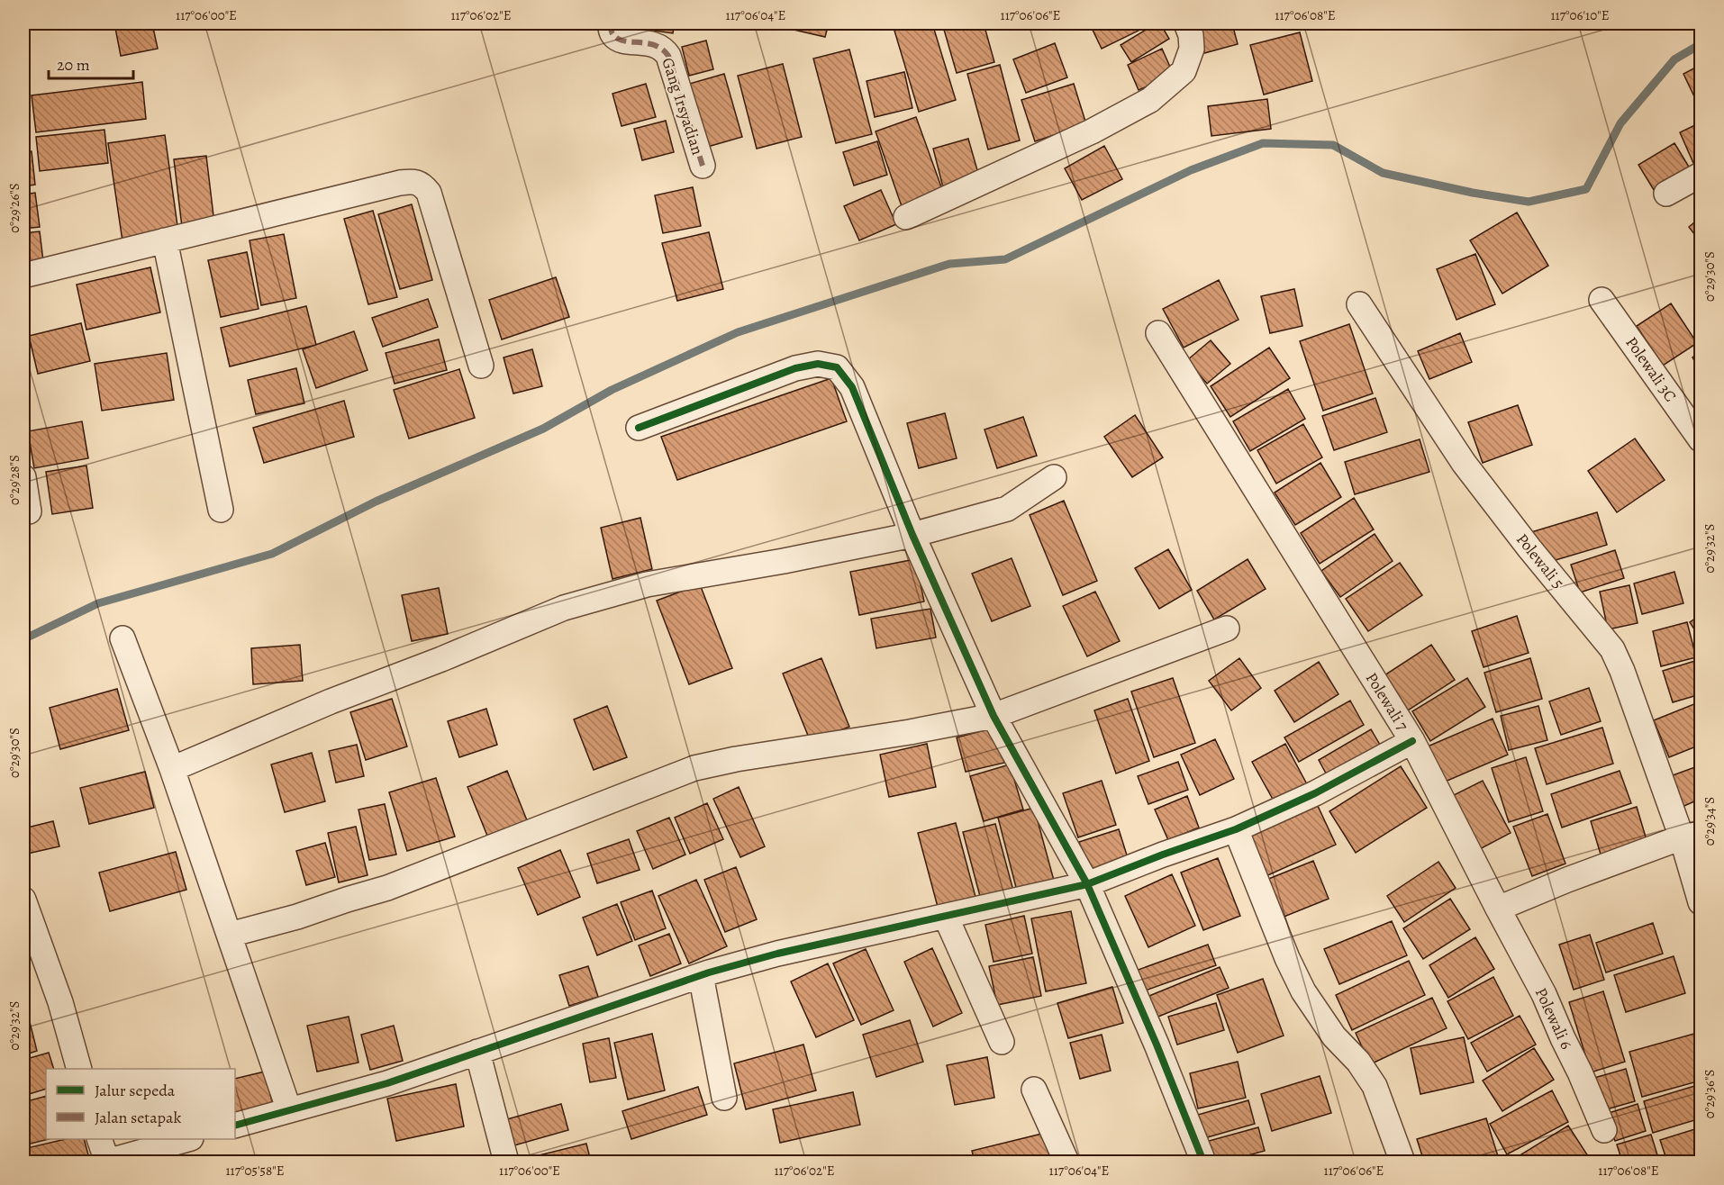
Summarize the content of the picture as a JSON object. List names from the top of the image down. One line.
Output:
{"streets":{"street":["Gang Irsyadian","Polewali 3C","Polewali 5","Polewali 7","Polewali 6"]},"crossings":[["Polewali 7","Polewali 6"]],"legend":["Jalur sepeda","Jalan setapak"],"scale_bar":"20 m","coordinates":["117°06'00\"E","117°06'02\"E","117°06'04\"E","117°06'06\"E","117°06'08\"E","117°06'10\"E","0°29'26\"S","0°29'30\"S","0°29'28\"S","0°29'32\"S","0°29'34\"S","0°29'36\"S","117°05'58\"E"]}
